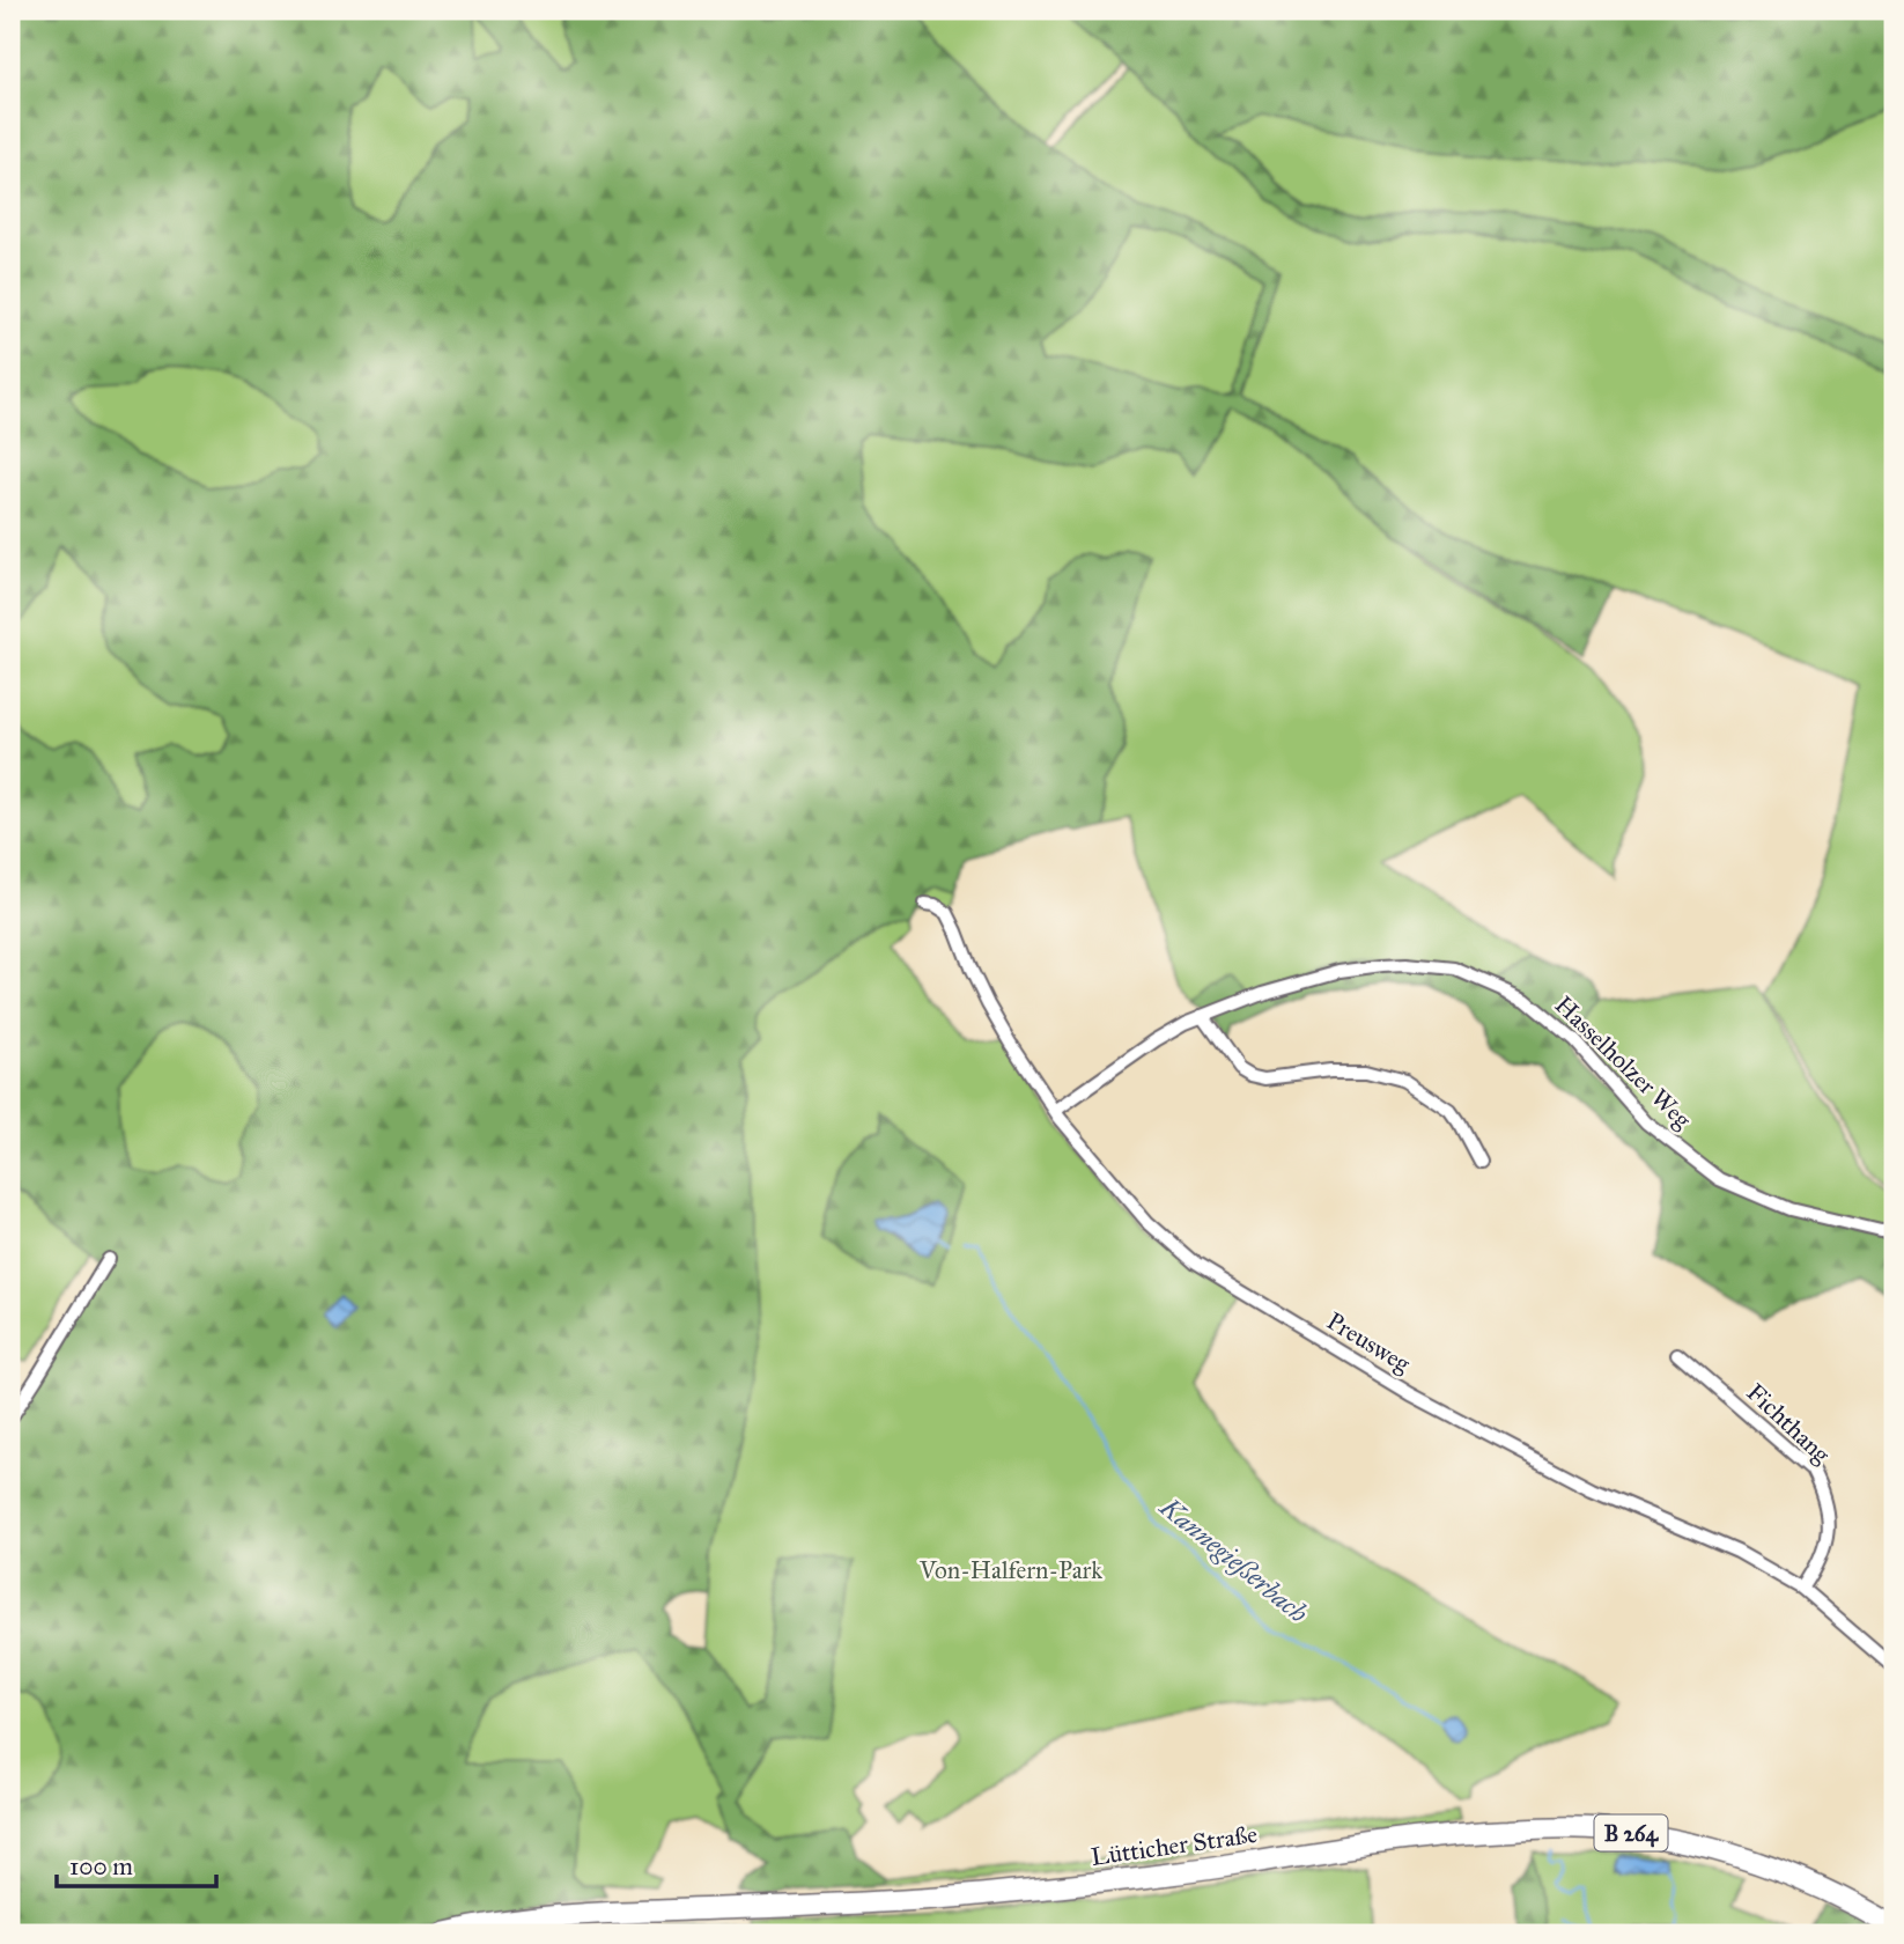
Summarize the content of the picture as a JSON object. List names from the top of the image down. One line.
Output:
{"streets":{"main road":["B 264","Lütticher Straße"],"street":["Hasselholzer Weg","Preusweg","Fichthang"]},"crossings":[["Hasselholzer Weg","Preusweg"],["Preusweg","Fichthang"]],"water":["Kannegießerbach"],"parks":["Von-Halfern-Park"],"scale_bar":"100 m"}
